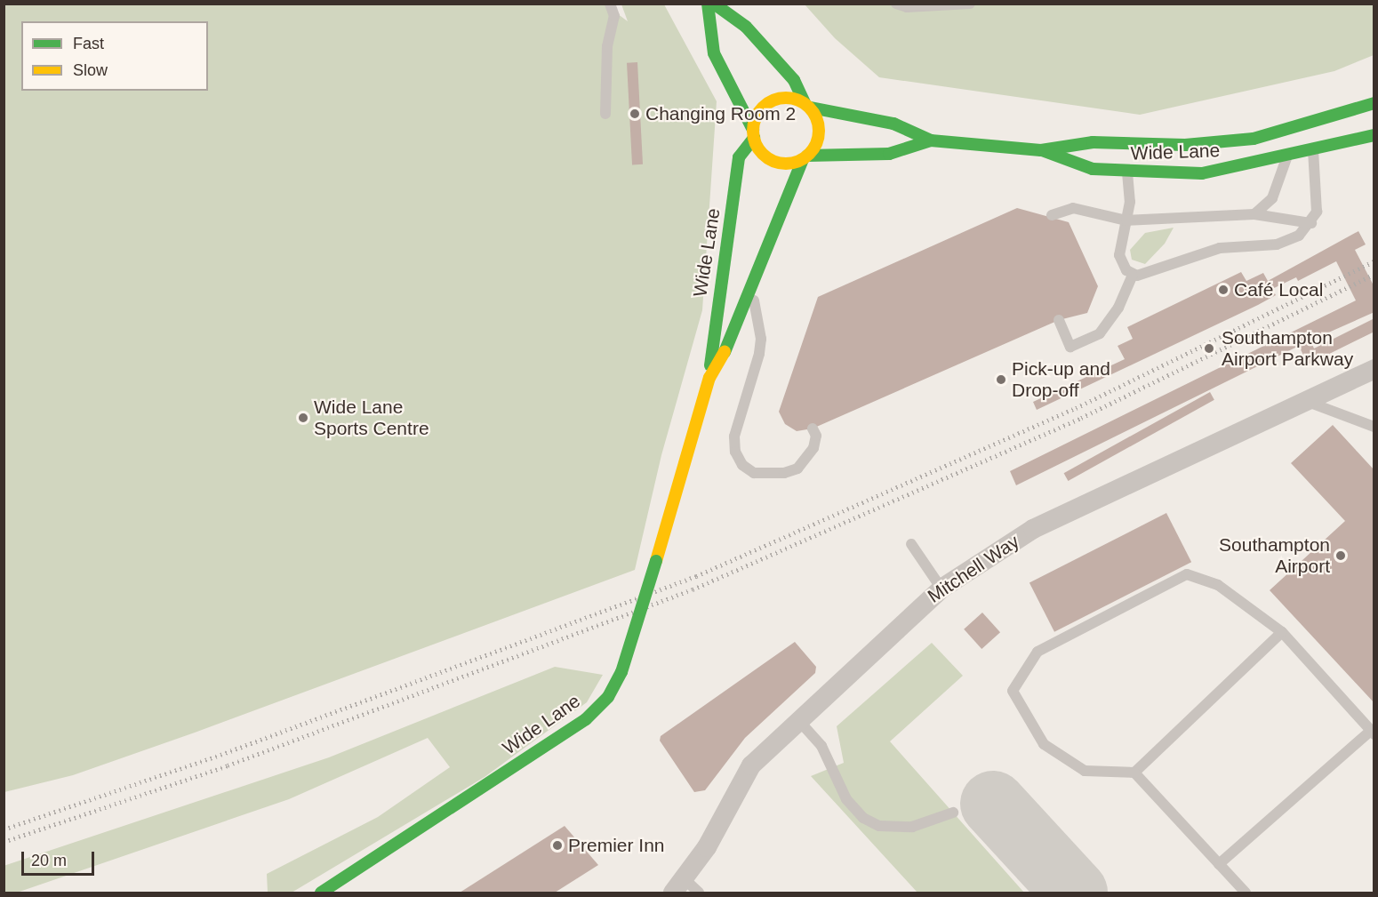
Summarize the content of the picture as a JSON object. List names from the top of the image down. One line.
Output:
{"streets":{"main road":["Wide Lane"],"street":["Mitchell Way"]},"places":["Changing Room 2","Café Local","Southampton Airport Parkway","Pick-up and Drop-off","Wide Lane Sports Centre","Southampton Airport","Premier Inn"],"legend":["Fast","Slow"],"scale_bar":"20 m"}
